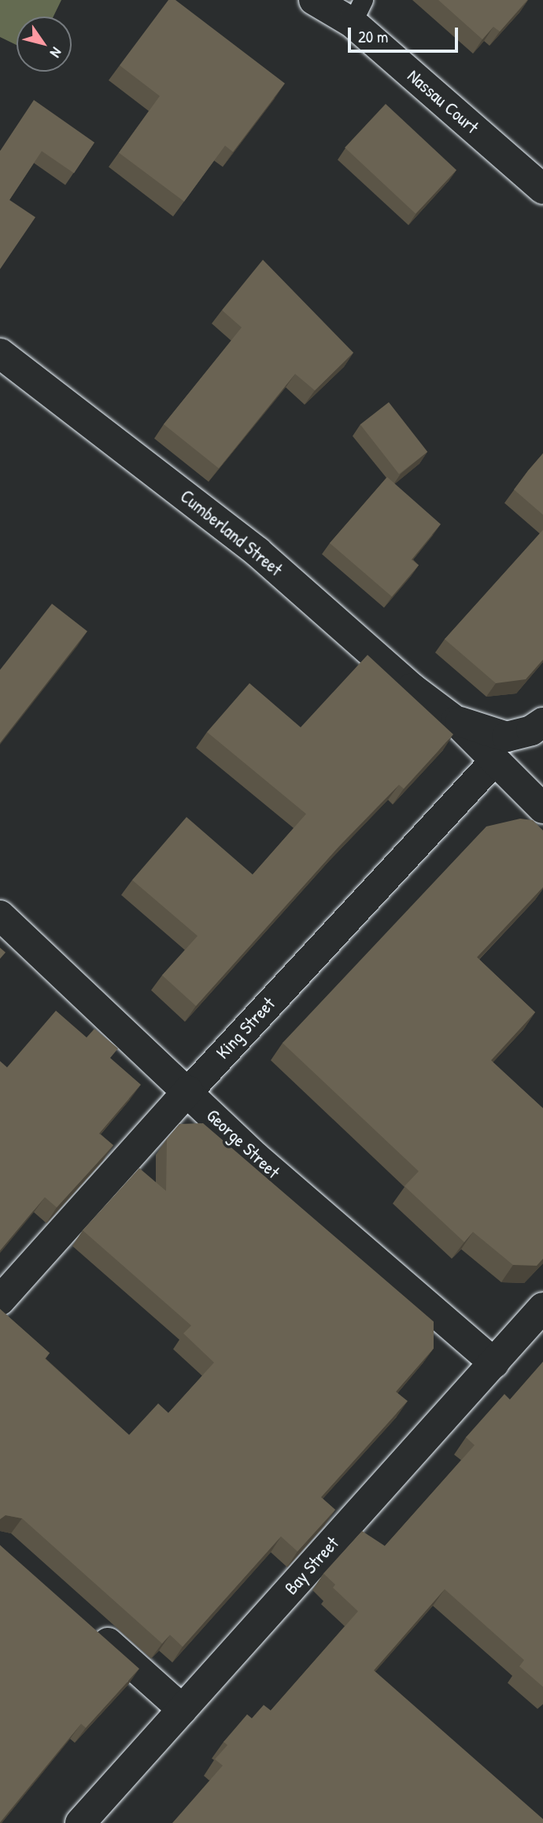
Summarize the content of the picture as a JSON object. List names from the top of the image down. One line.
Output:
{"streets":{"main road":["Nassau Court","Cumberland Street","King Street","George Street","Bay Street"]},"crossings":[["Cumberland Street","King Street"],["King Street","George Street"],["George Street","Bay Street"]],"scale_bar":"20 m","north":"bottom right"}
